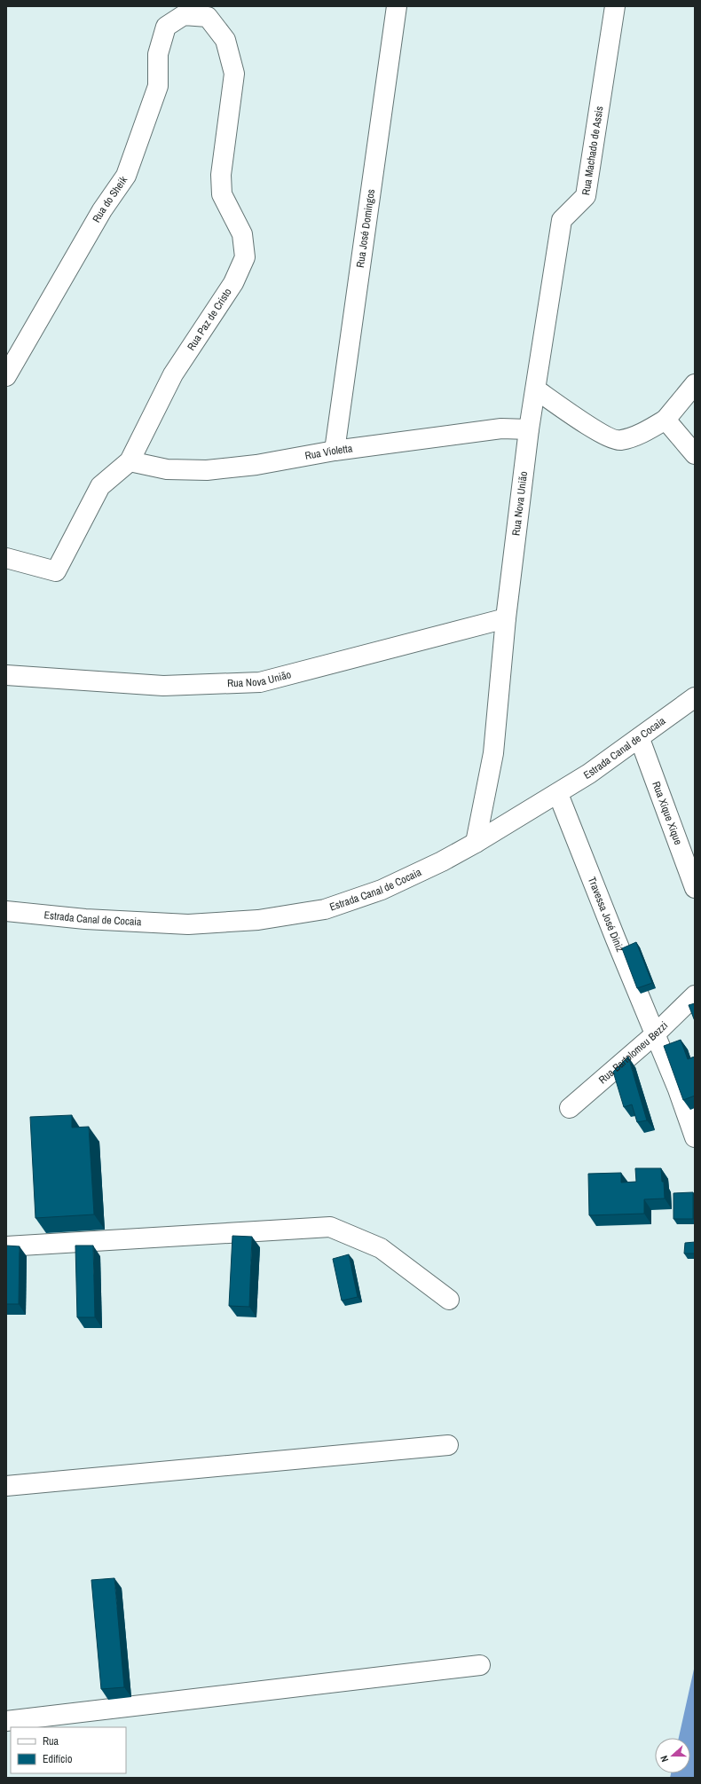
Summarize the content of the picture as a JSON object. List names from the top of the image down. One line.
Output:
{"streets":{"street":["Rua Machado de Assis","Rua do Sheik","Rua José Domingos","Rua Paz de Cristo","Rua Violetta","Rua Nova União","Estrada Canal de Cocaia","Rua Xique Xique","Travessa José Diniz","Rua Bartolomeu Bezzi"]},"crossings":[["Rua Machado de Assis","Rua Nova União"],["Rua do Sheik","Rua Paz de Cristo"],["Rua José Domingos","Rua Violetta"],["Rua Paz de Cristo","Rua Violetta"],["Rua Violetta","Rua Nova União"],["Rua Nova União","Estrada Canal de Cocaia"],["Estrada Canal de Cocaia","Rua Xique Xique"],["Estrada Canal de Cocaia","Travessa José Diniz"],["Travessa José Diniz","Rua Bartolomeu Bezzi"]],"legend":["Rua","Edifício"],"north":"left"}
